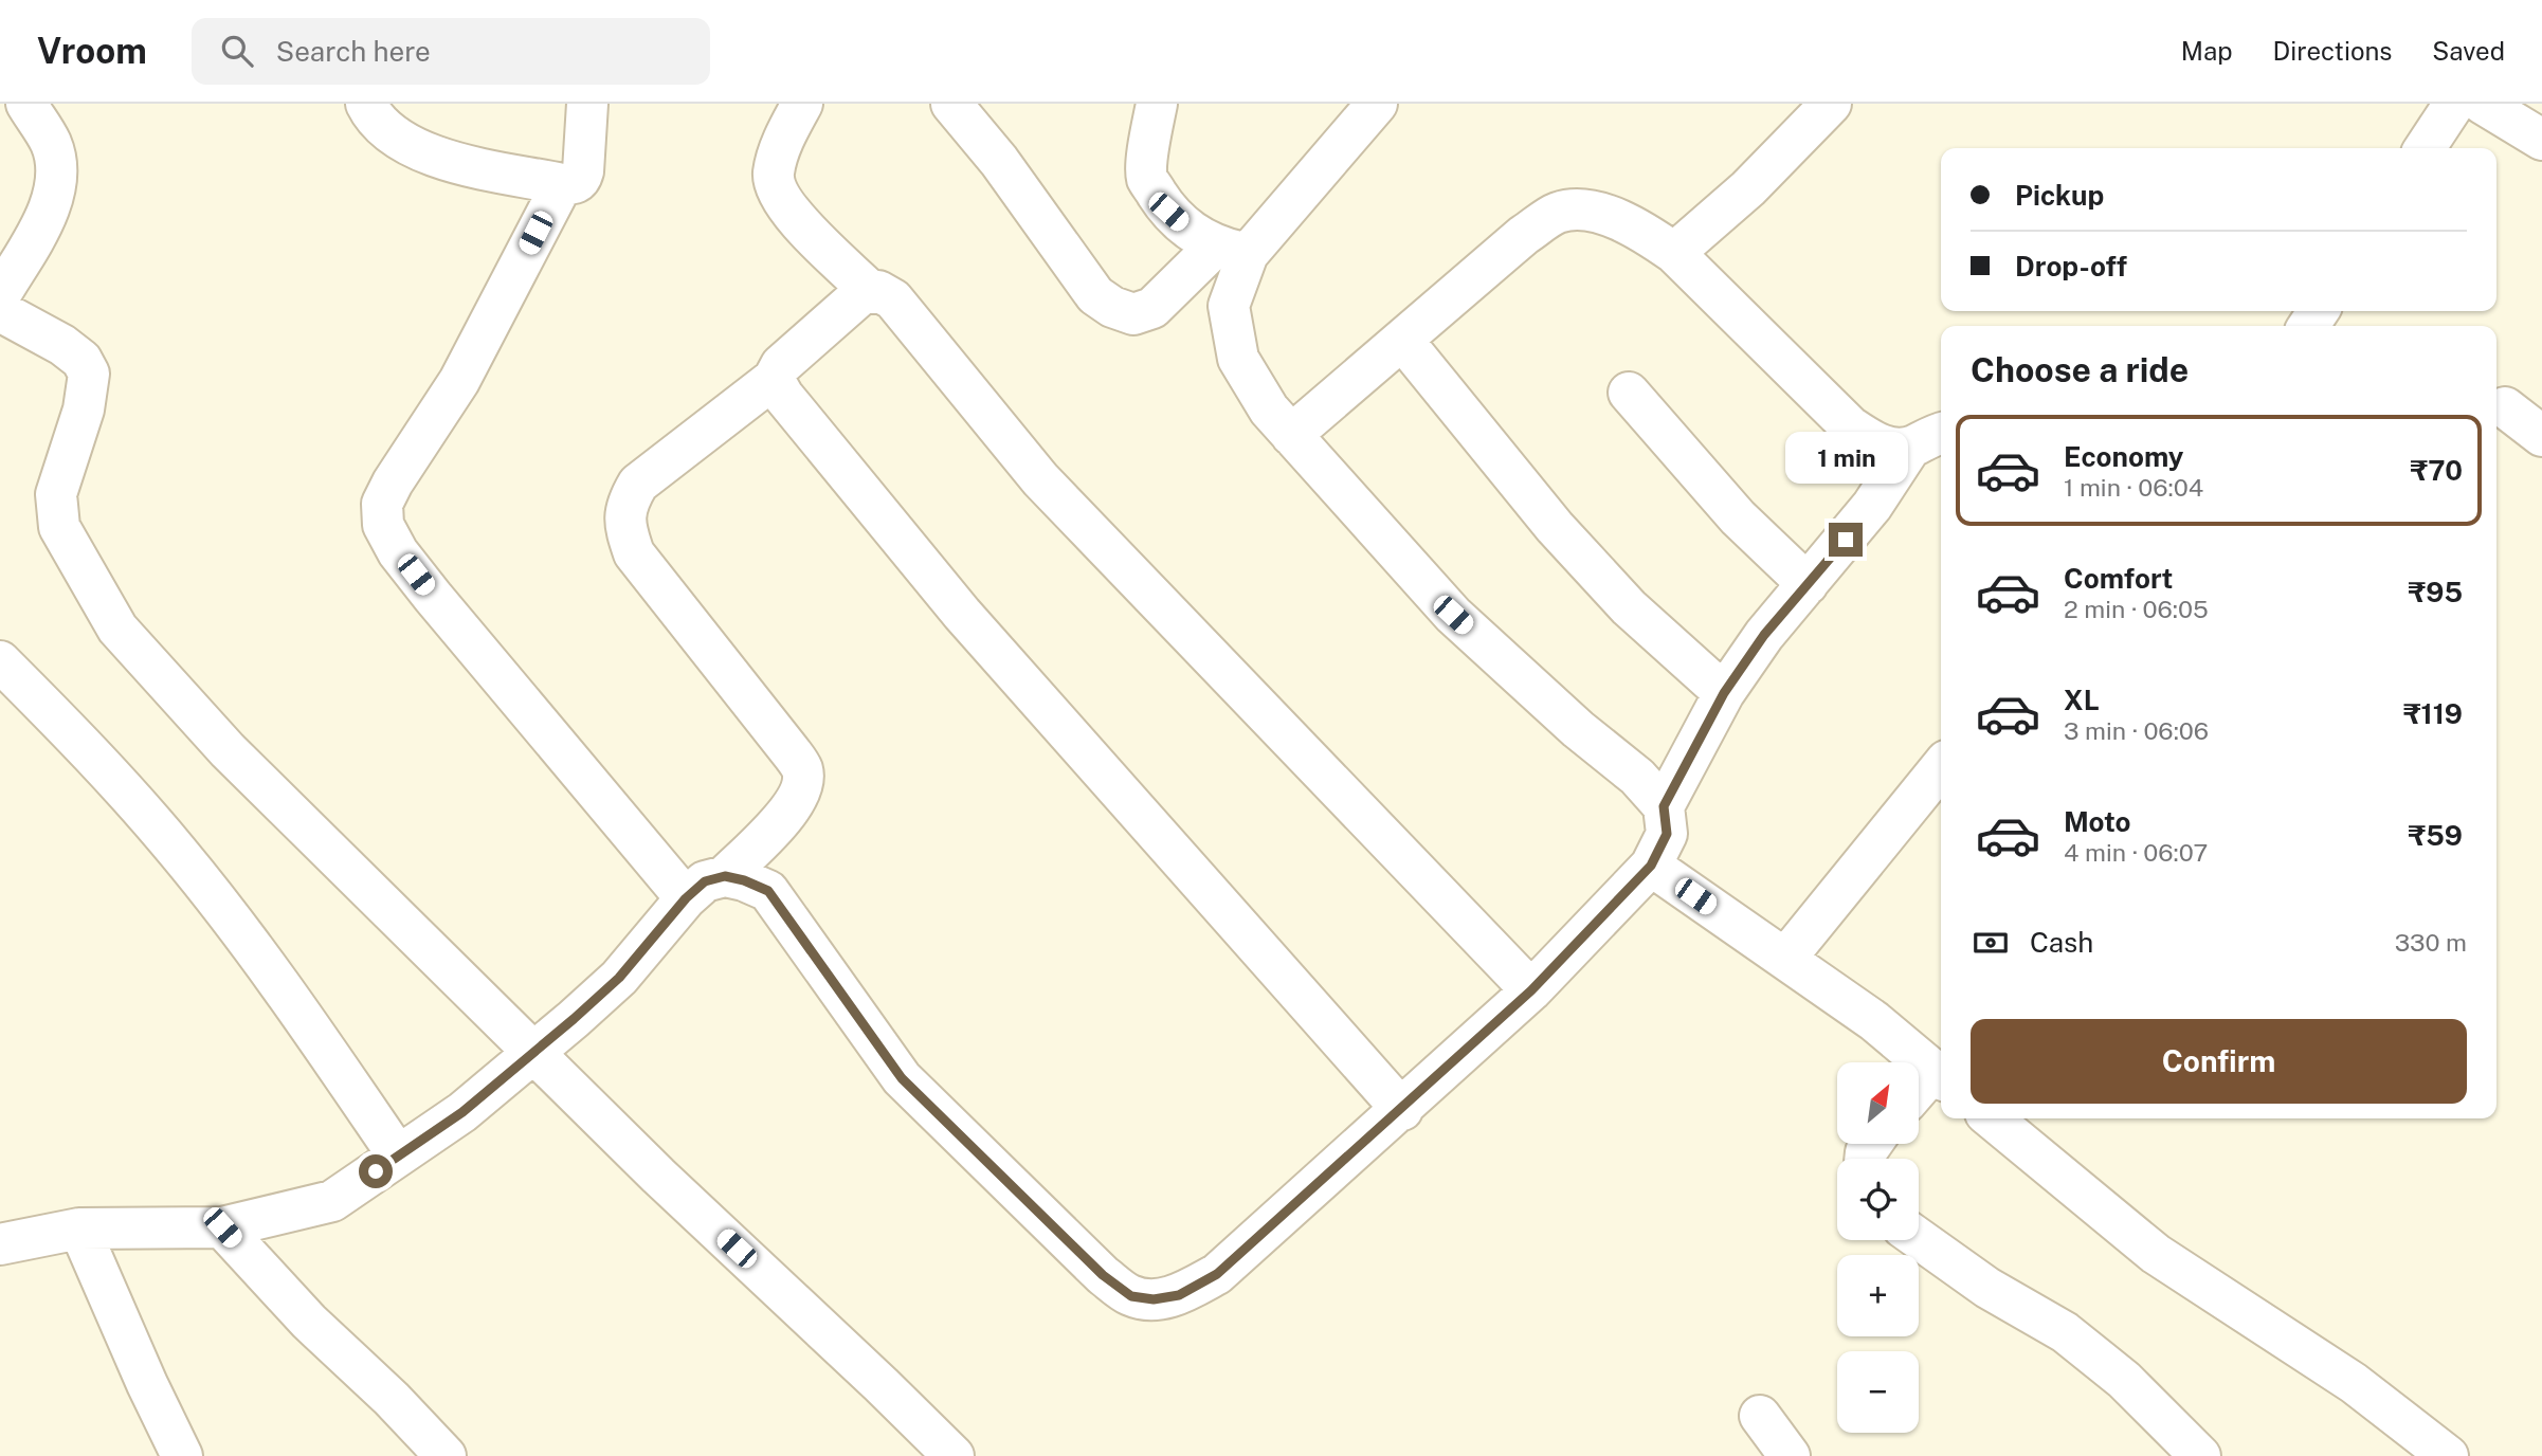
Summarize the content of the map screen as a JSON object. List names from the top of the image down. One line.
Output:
{"north":"top right","page":{"header":"Vroom","search":"Search here","nav":["Map","Directions","Saved"],"banner":["Pickup","Drop-off"],"heading":"Choose a ride","list":[{"name":"Economy","note":"1 min · 06:04","value":"₹70"},{"name":"Comfort","note":"2 min · 06:05","value":"₹95"},{"name":"XL","note":"3 min · 06:06","value":"₹119"},{"name":"Moto","note":"4 min · 06:07","value":"₹59"}],"bubble":"1 min","pay":["Cash","330 m"],"buttons":"Confirm","map_buttons":["+","−"]}}
